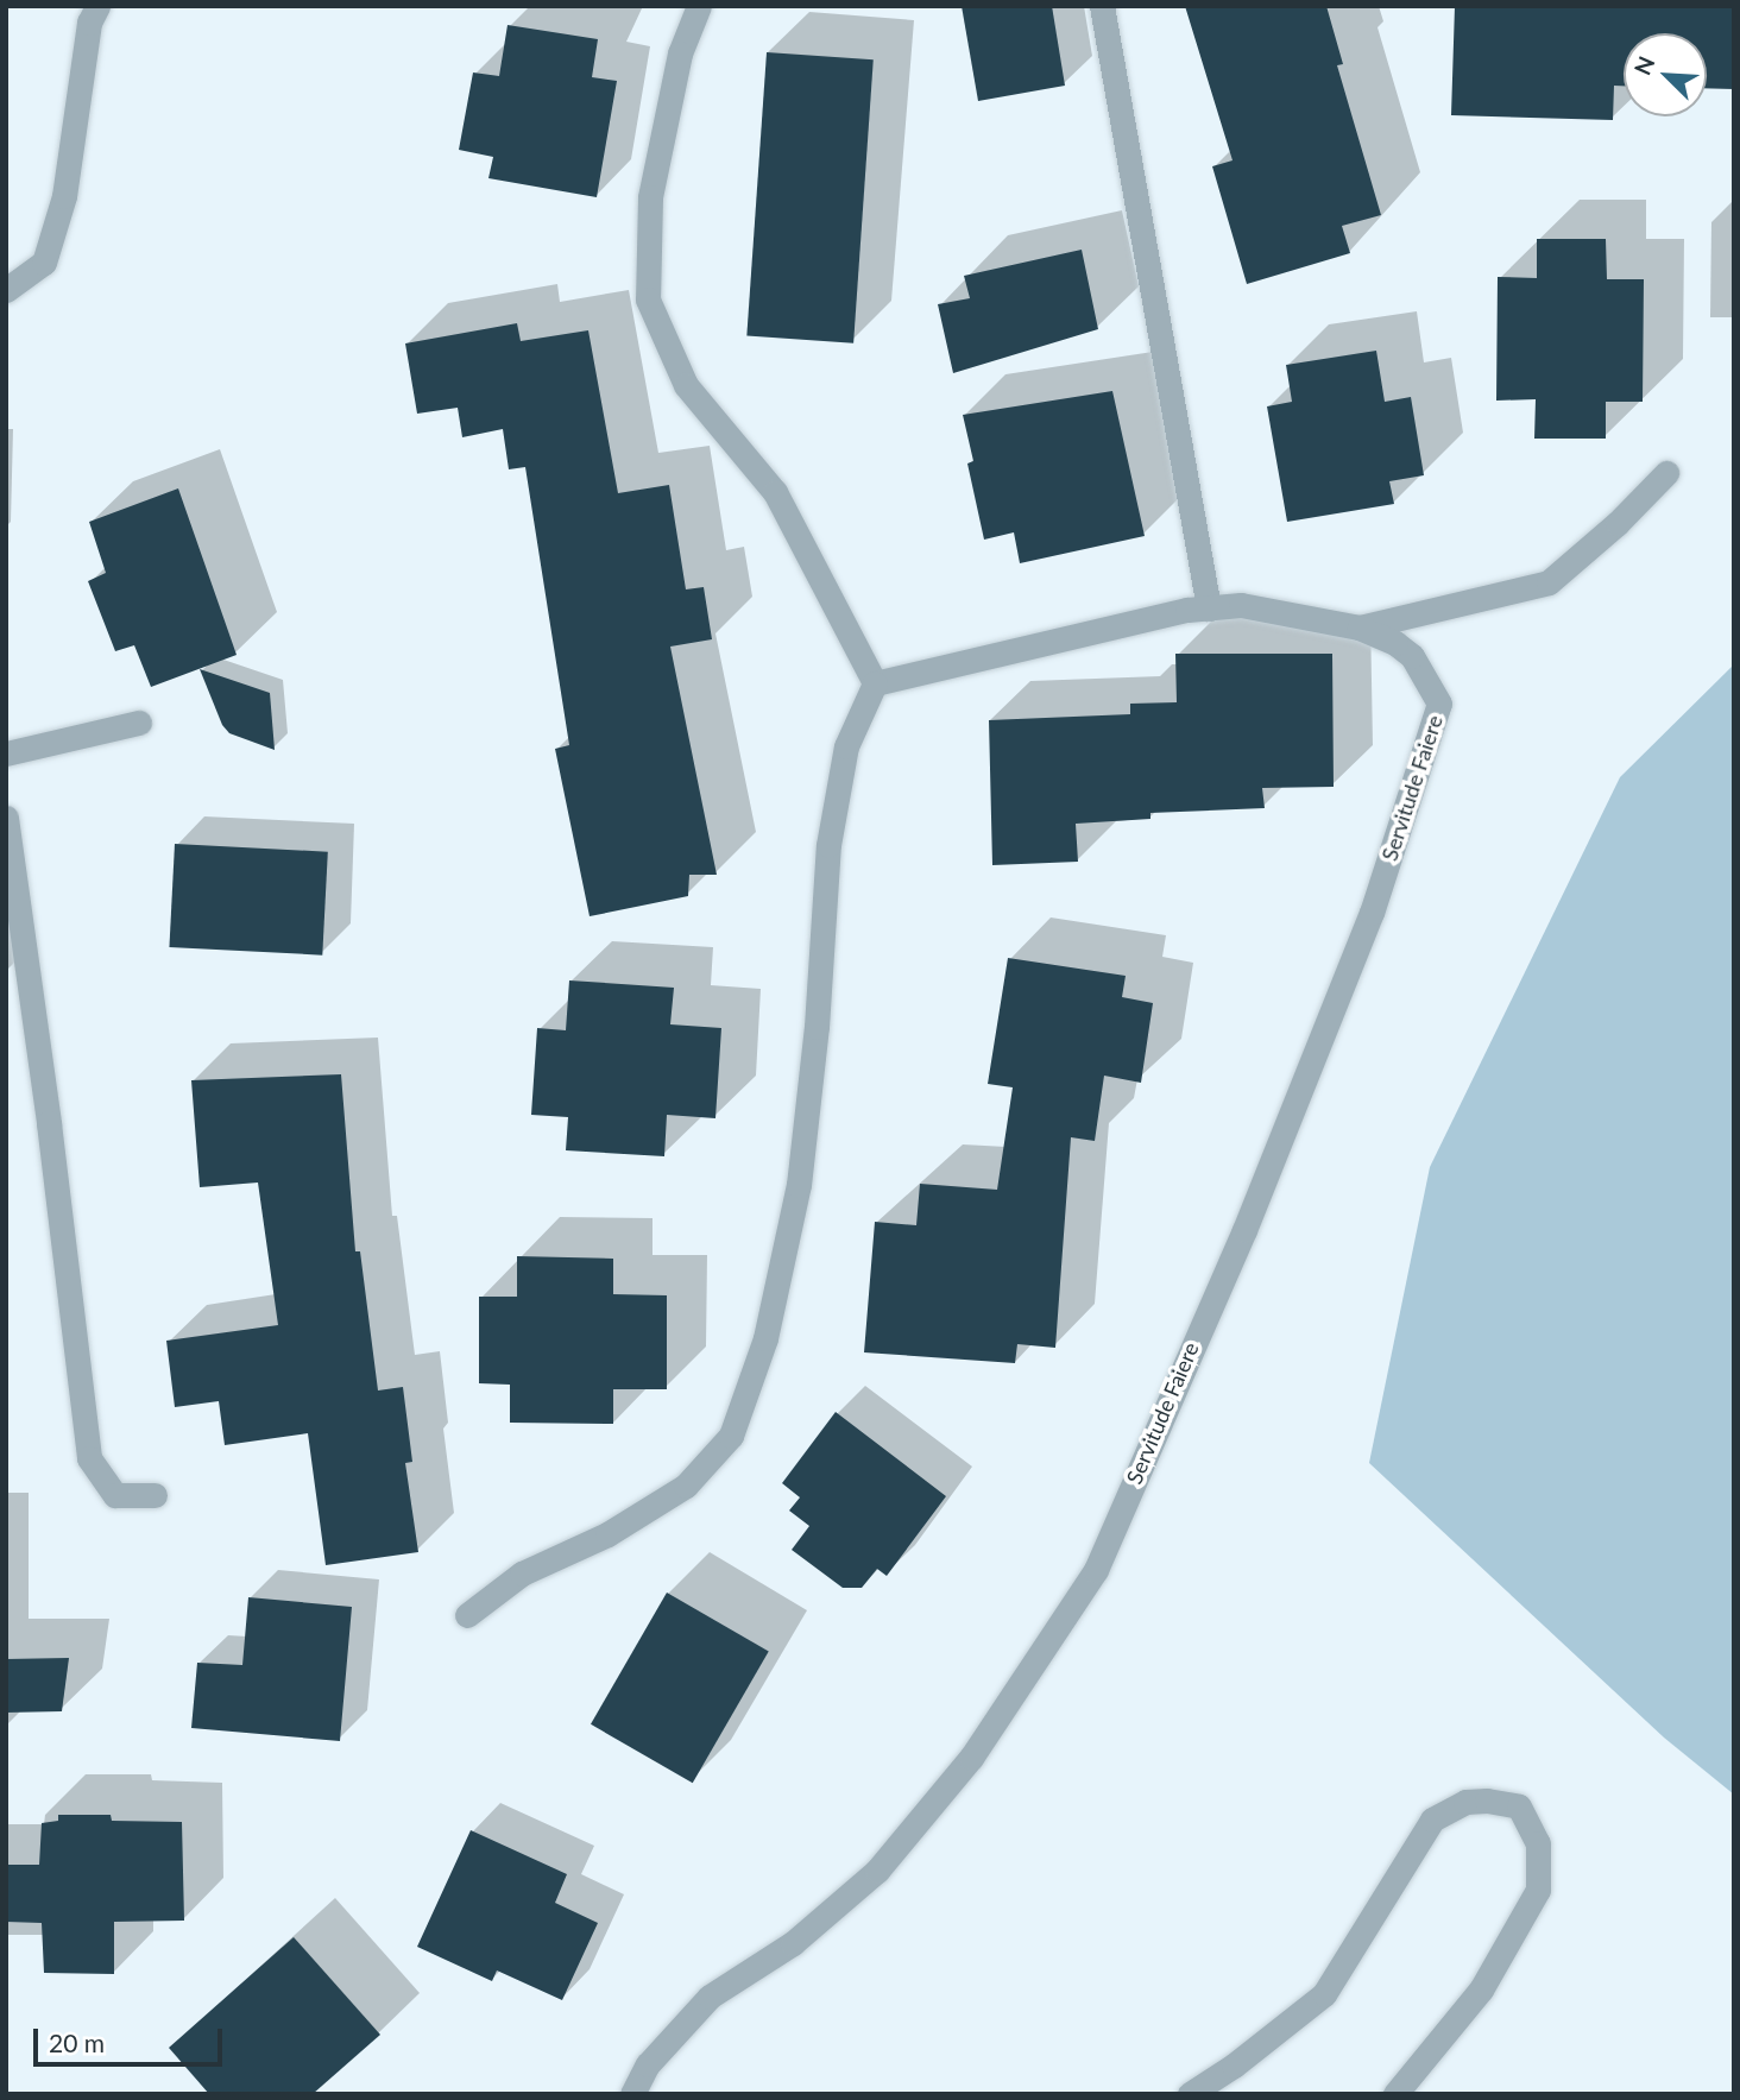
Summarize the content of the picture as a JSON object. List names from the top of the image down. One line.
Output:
{"streets":{"street":["Servitude Faiere"]},"scale_bar":"20 m","north":"top left"}
